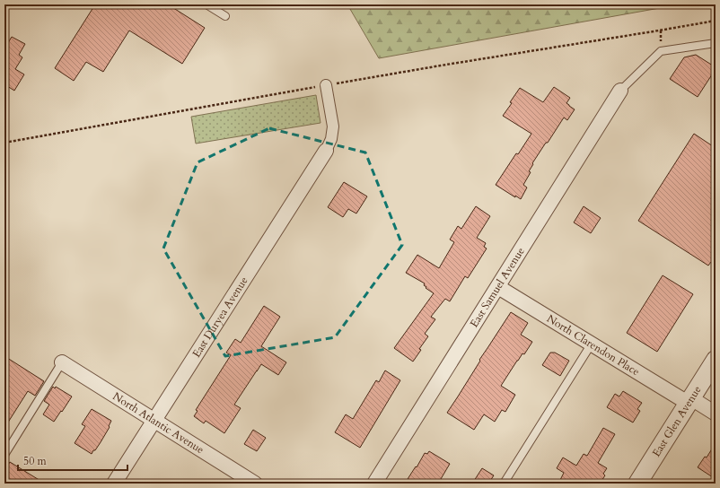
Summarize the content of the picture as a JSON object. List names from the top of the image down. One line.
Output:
{"streets":{"street":["East Samuel Avenue","East Duryea Avenue","North Clarendon Place","East Glen Avenue","North Atlantic Avenue"]},"crossings":[["East Samuel Avenue","North Clarendon Place"],["East Duryea Avenue","North Atlantic Avenue"],["North Clarendon Place","East Glen Avenue"]],"scale_bar":"50 m"}
